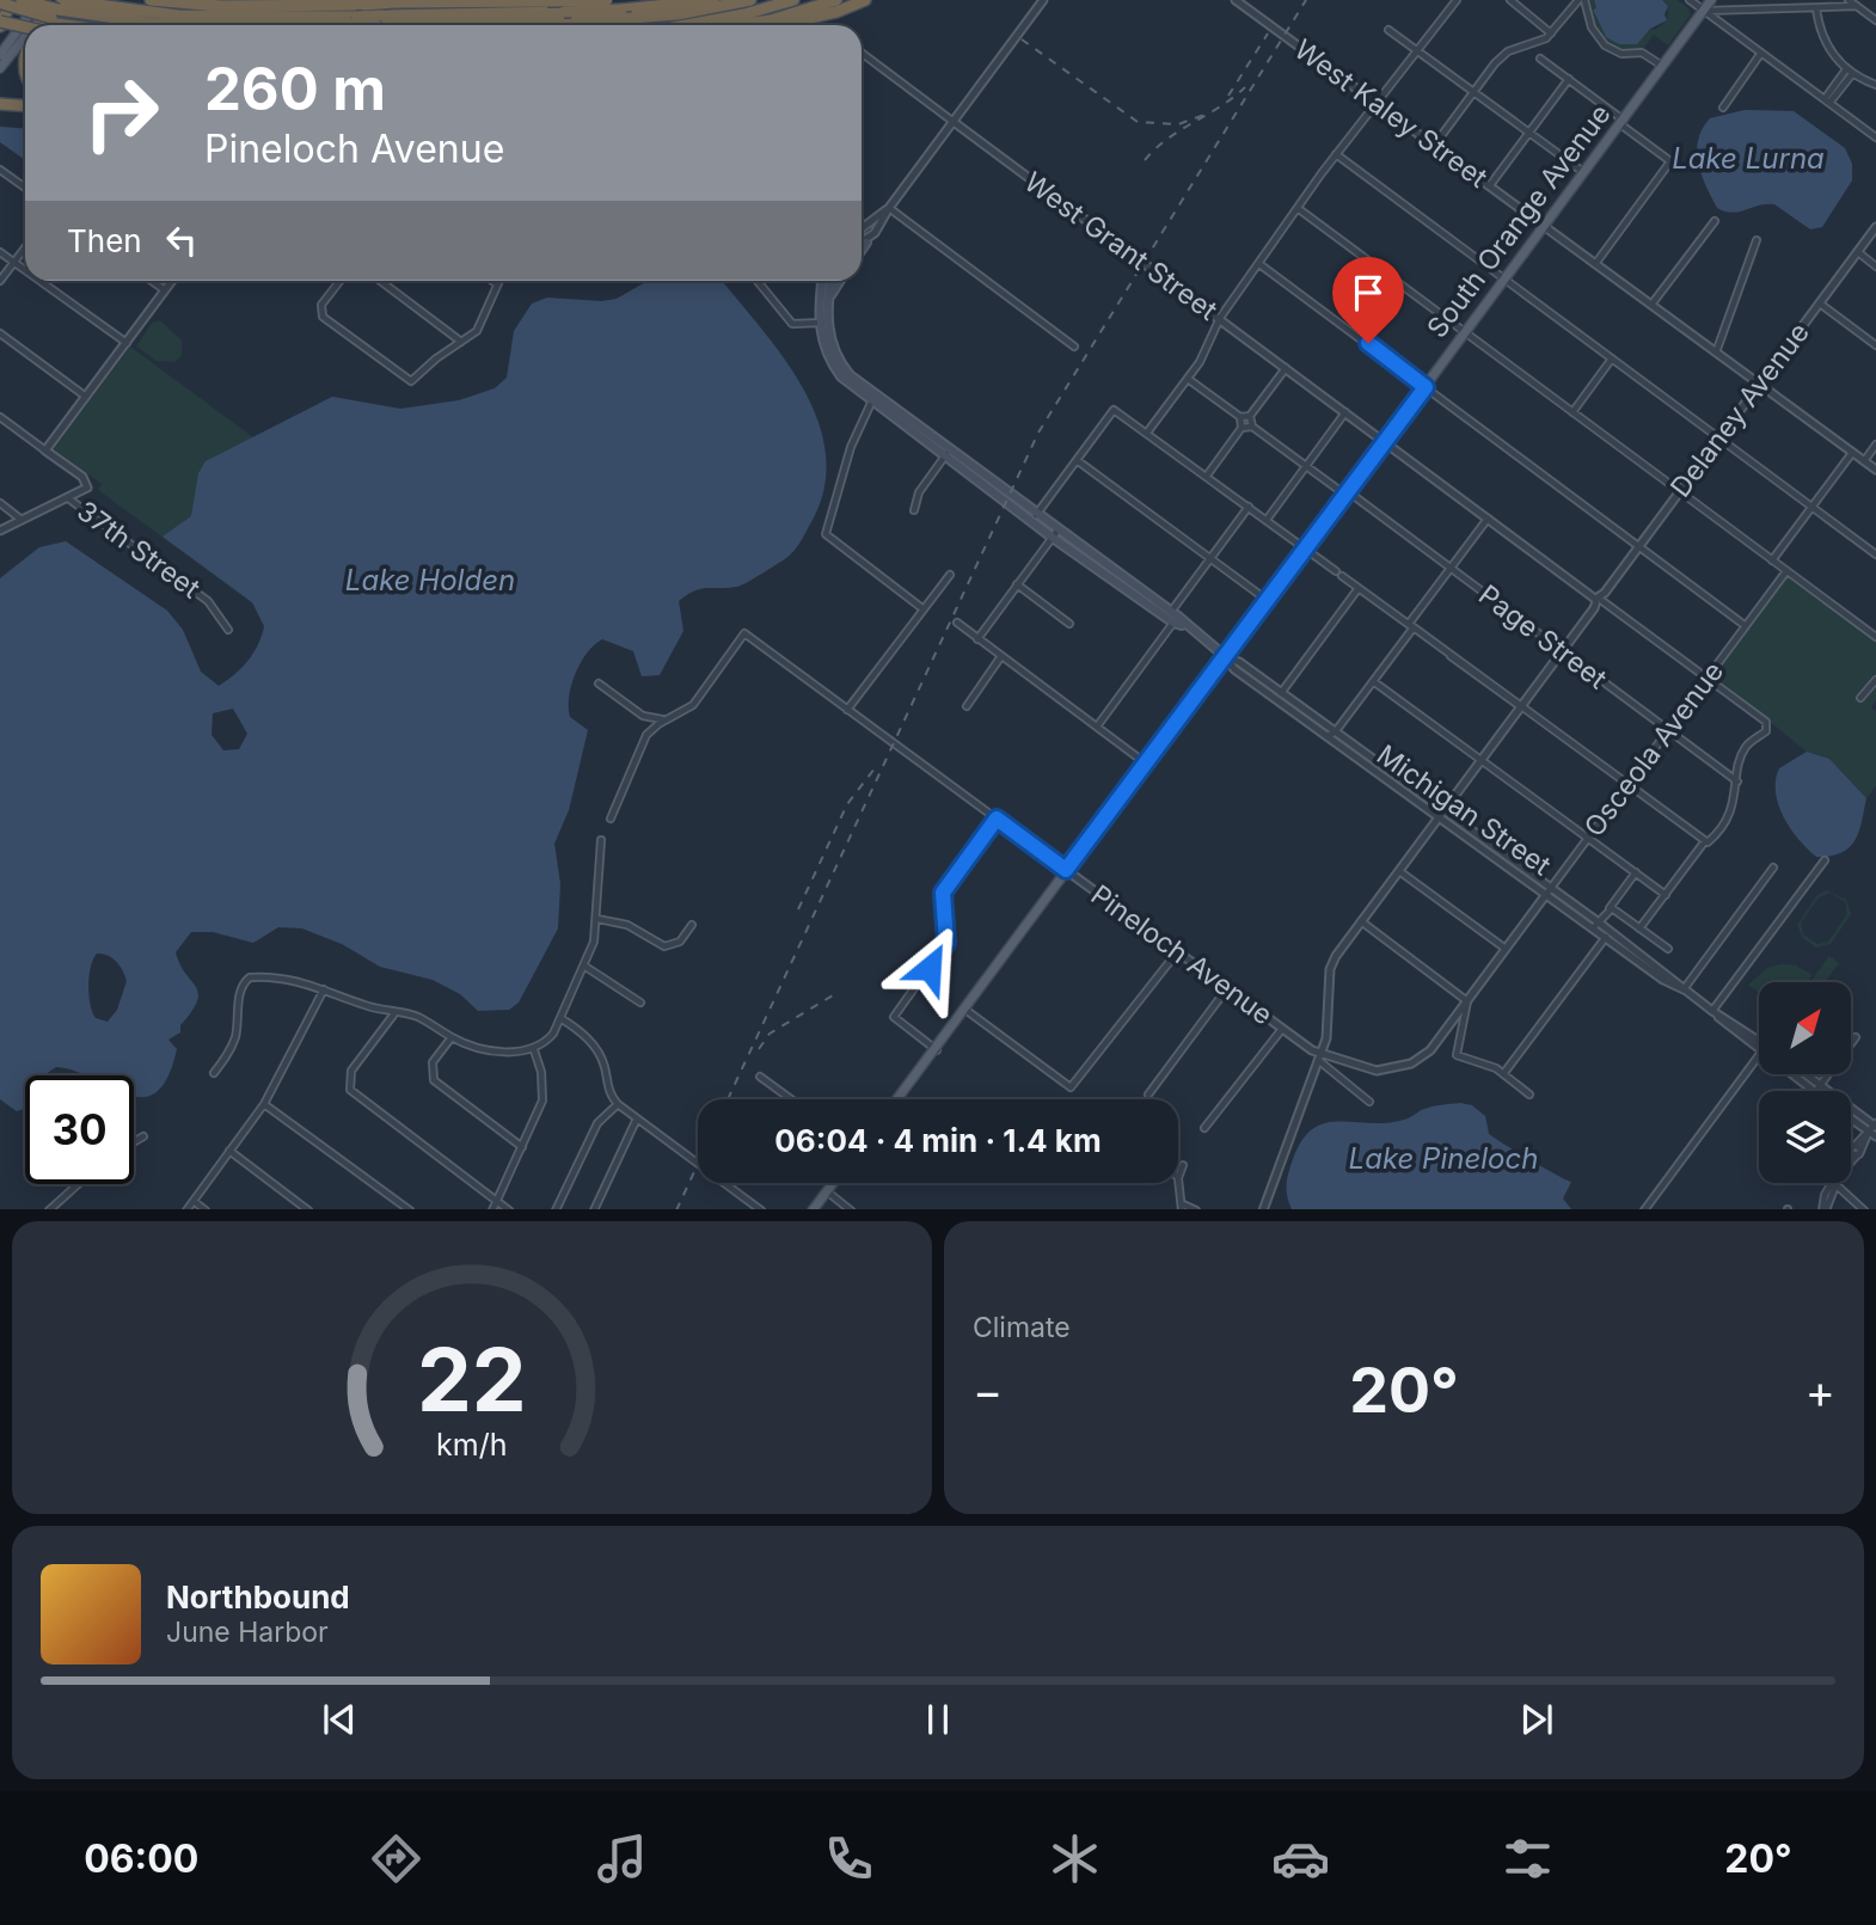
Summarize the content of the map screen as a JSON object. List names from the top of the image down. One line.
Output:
{"streets":{"main road":["South Orange Avenue","Michigan Street"],"street":["West Kaley Street","West Grant Street","Delaney Avenue","37th Street","Page Street","Osceola Avenue","Pineloch Avenue"]},"crossings":[["West Kaley Street","South Orange Avenue"],["West Kaley Street","Delaney Avenue"],["South Orange Avenue","West Grant Street"],["South Orange Avenue","Page Street"],["South Orange Avenue","Michigan Street"],["South Orange Avenue","Pineloch Avenue"],["West Grant Street","Delaney Avenue"],["Delaney Avenue","Page Street"],["Delaney Avenue","Michigan Street"],["Delaney Avenue","Pineloch Avenue"],["Page Street","Osceola Avenue"],["Osceola Avenue","Michigan Street"],["Osceola Avenue","Pineloch Avenue"]],"water":["Lake Lurna","Lake Holden","Lake Pineloch"],"north":"top right","page":{"turn":["260 m","Pineloch Avenue"],"then":"Then","limit":"30","trip":"06:04 · 4 min · 1.4 km","tile":"Climate","heat":["−","20°","+"],"song":["Northbound","June Harbor"],"tabs":["06:00","20°"],"gauge":["22","km/h"]}}
